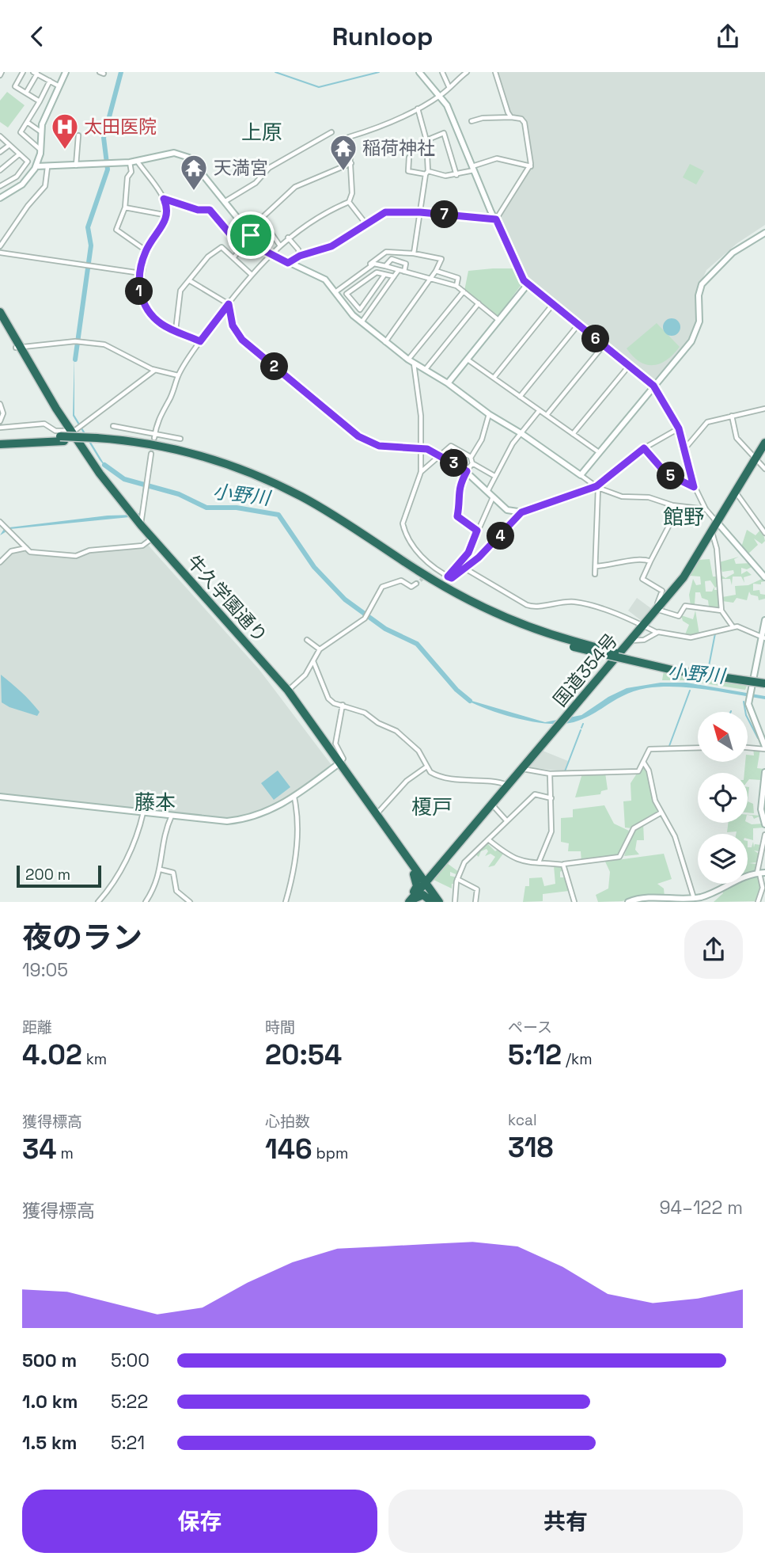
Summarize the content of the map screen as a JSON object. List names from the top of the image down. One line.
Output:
{"streets":{"highway":["牛久学園通り","国道354号"]},"crossings":[["牛久学園通り","国道354号"]],"districts":["上原","館野","藤本","榎戸"],"water":["小野川"],"places":{"hospital":["太田医院"],"temple":["稲荷神社","天満宮"]},"scale_bar":"200 m","north":"top left","page":{"header":"Runloop","pins":["7","1","6","2","3","5","4"],"scale":"200 m","heading":["夜のラン","19:05"],"stats":[["距離","4.02 km"],["時間","20:54"],["ペース","5:12 /km"],["獲得標高","34 m"],["心拍数","146 bpm"],["kcal","318"]],"chart":["獲得標高","94–122 m"],"list":[{"name":"500 m","note":"5:00"},{"name":"1.0 km","note":"5:22"},{"name":"1.5 km","note":"5:21"}],"buttons":["保存","共有"]}}
